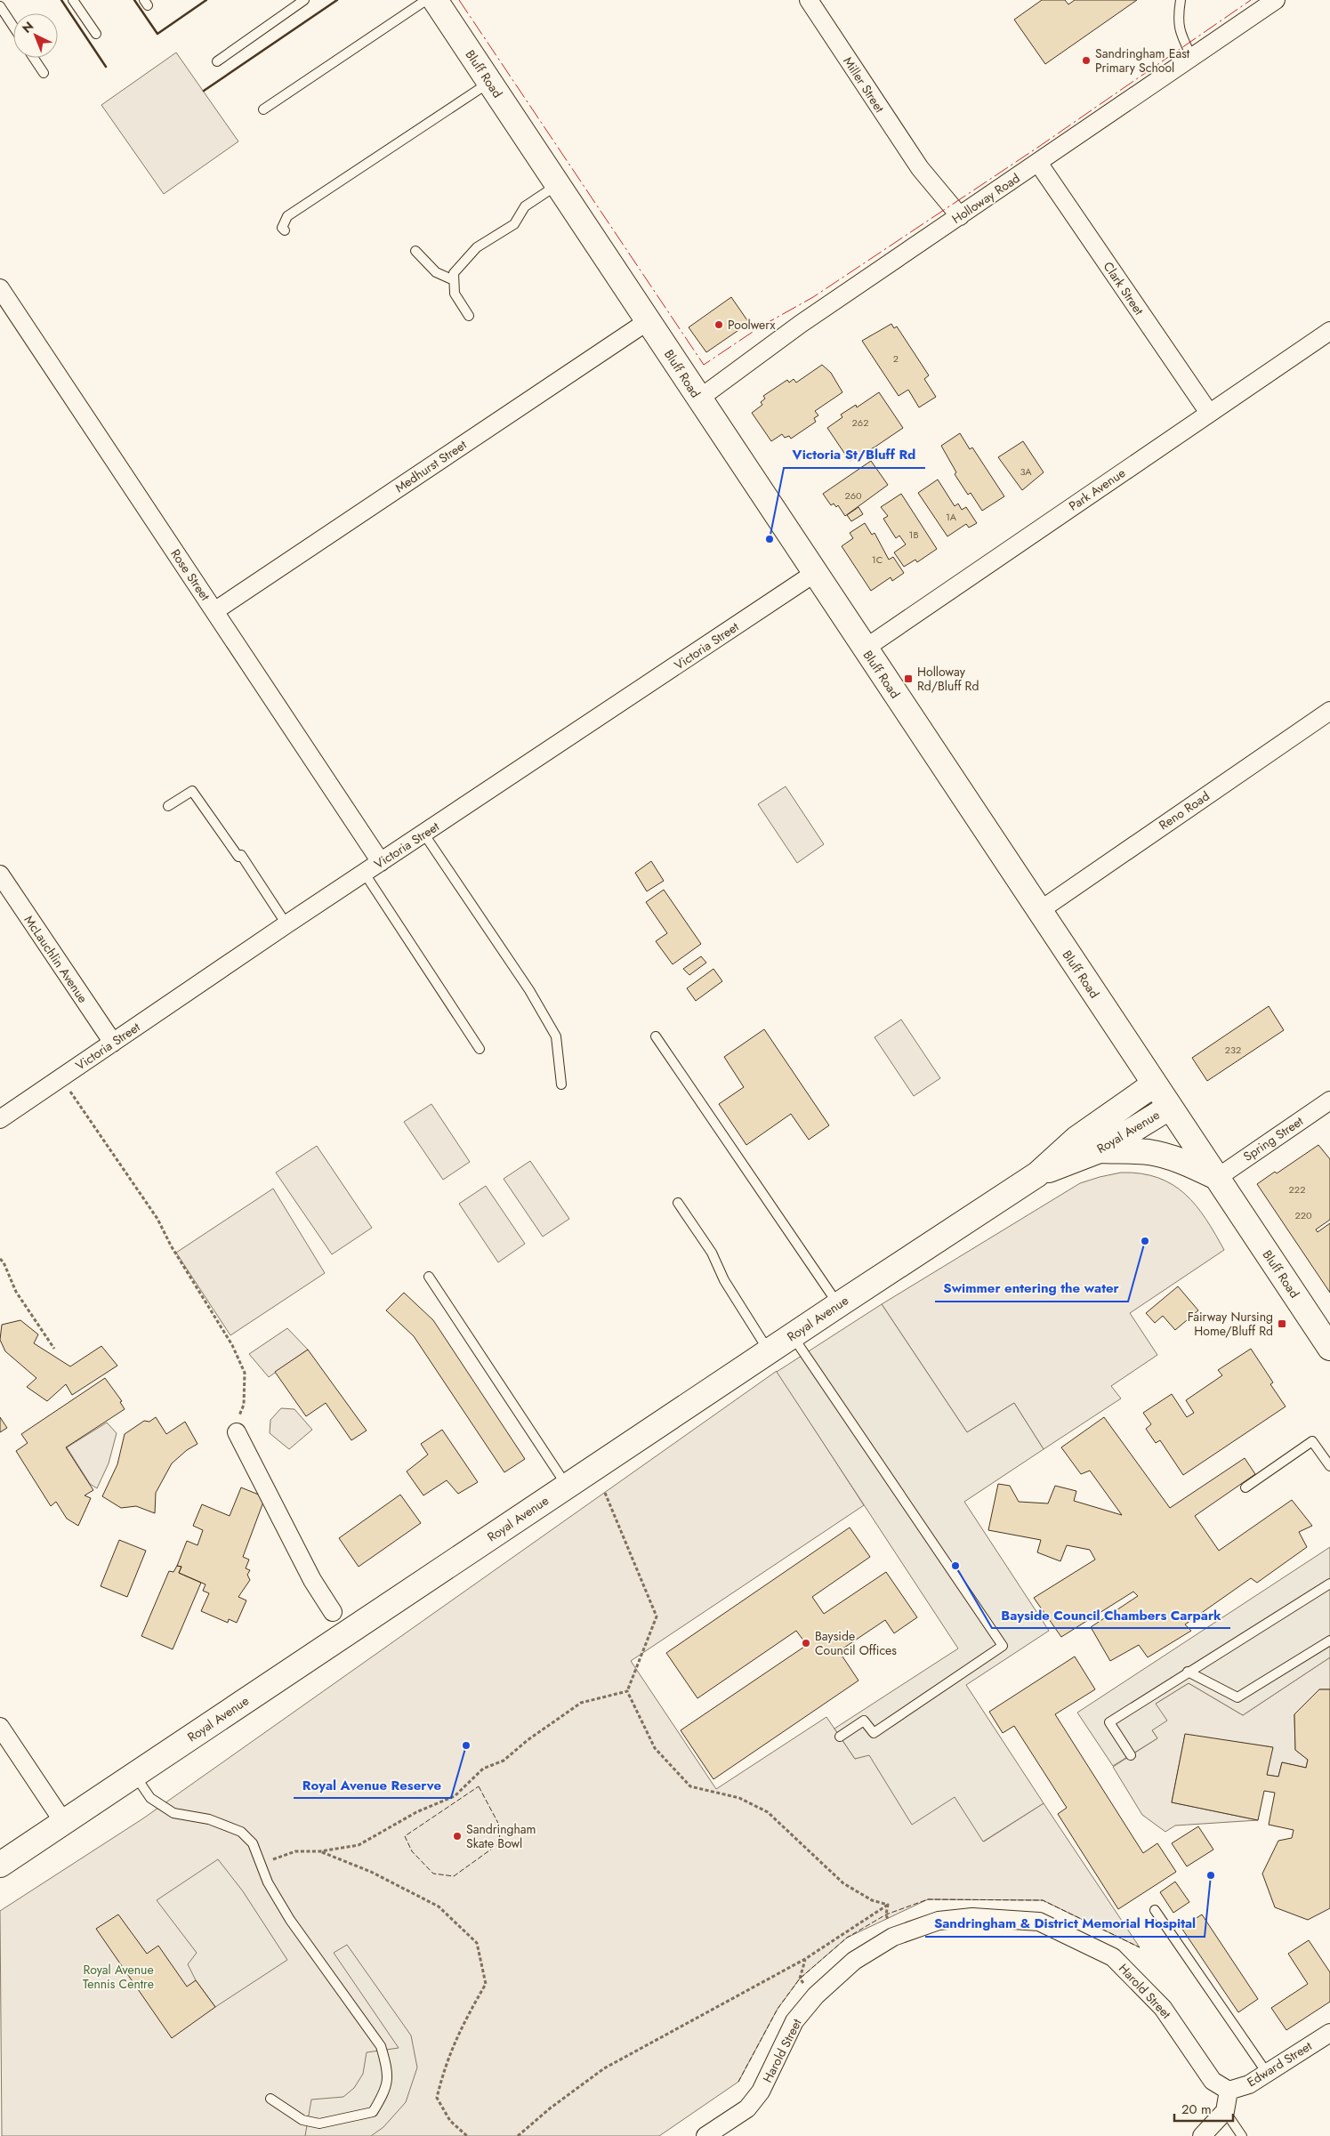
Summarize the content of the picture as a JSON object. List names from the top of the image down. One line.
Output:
{"streets":{"street":["Bluff Road","Miller Street","Holloway Road","Clark Street","Medhurst Street","Park Avenue","Rose Street","Victoria Street","Reno Road","McLauchlin Avenue","Royal Avenue","Spring Street","Harold Street","Edward Street"]},"crossings":[["Bluff Road","Holloway Road"],["Bluff Road","Medhurst Street"],["Bluff Road","Park Avenue"],["Bluff Road","Victoria Street"],["Bluff Road","Reno Road"],["Bluff Road","Royal Avenue"],["Bluff Road","Spring Street"],["Miller Street","Holloway Road"],["Holloway Road","Clark Street"],["Clark Street","Park Avenue"],["Medhurst Street","Rose Street"],["Rose Street","Victoria Street"],["Victoria Street","McLauchlin Avenue"],["Harold Street","Edward Street"]],"parks":["Royal Avenue Tennis Centre"],"places":{"other":["Sandringham East Primary School","Poolwerx","Victoria St/Bluff Rd","Swimmer entering the water","Bayside Council Chambers Carpark","Bayside Council Offices","Royal Avenue Reserve","Sandringham Skate Bowl","Sandringham & District Memorial Hospital"],"transit":["Holloway Rd/Bluff Rd","Fairway Nursing Home/Bluff Rd"]},"house_numbers":["2","262","3A","260","1A","1B","1C","232","222","220"],"scale_bar":"20 m","north":"top left"}
